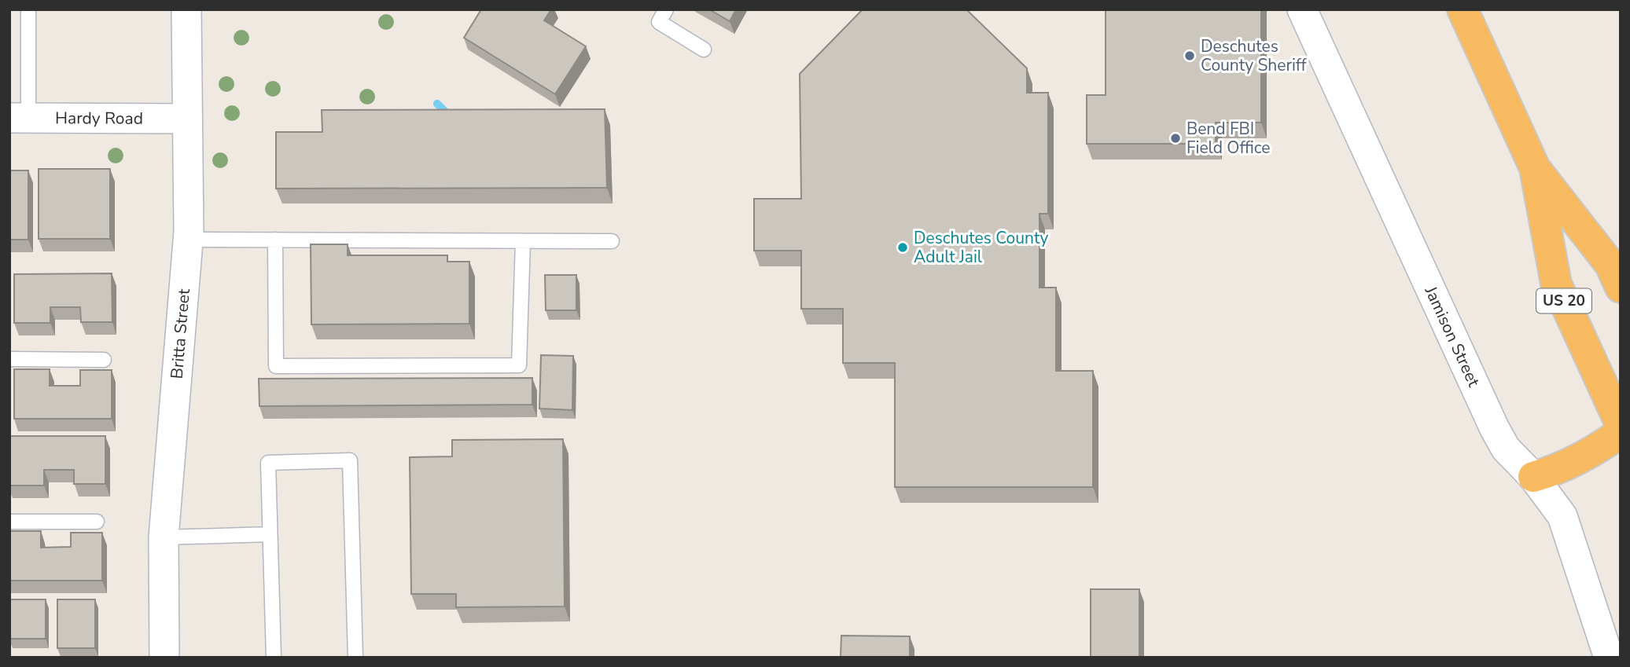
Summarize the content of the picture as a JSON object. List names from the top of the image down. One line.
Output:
{"streets":{"highway":["US 20"],"street":["Hardy Road","Britta Street","Jamison Street"]},"crossings":[["Hardy Road","Britta Street"]],"places":["Deschutes County Sheriff","Bend FBI Field Office","Deschutes County Adult Jail"]}
